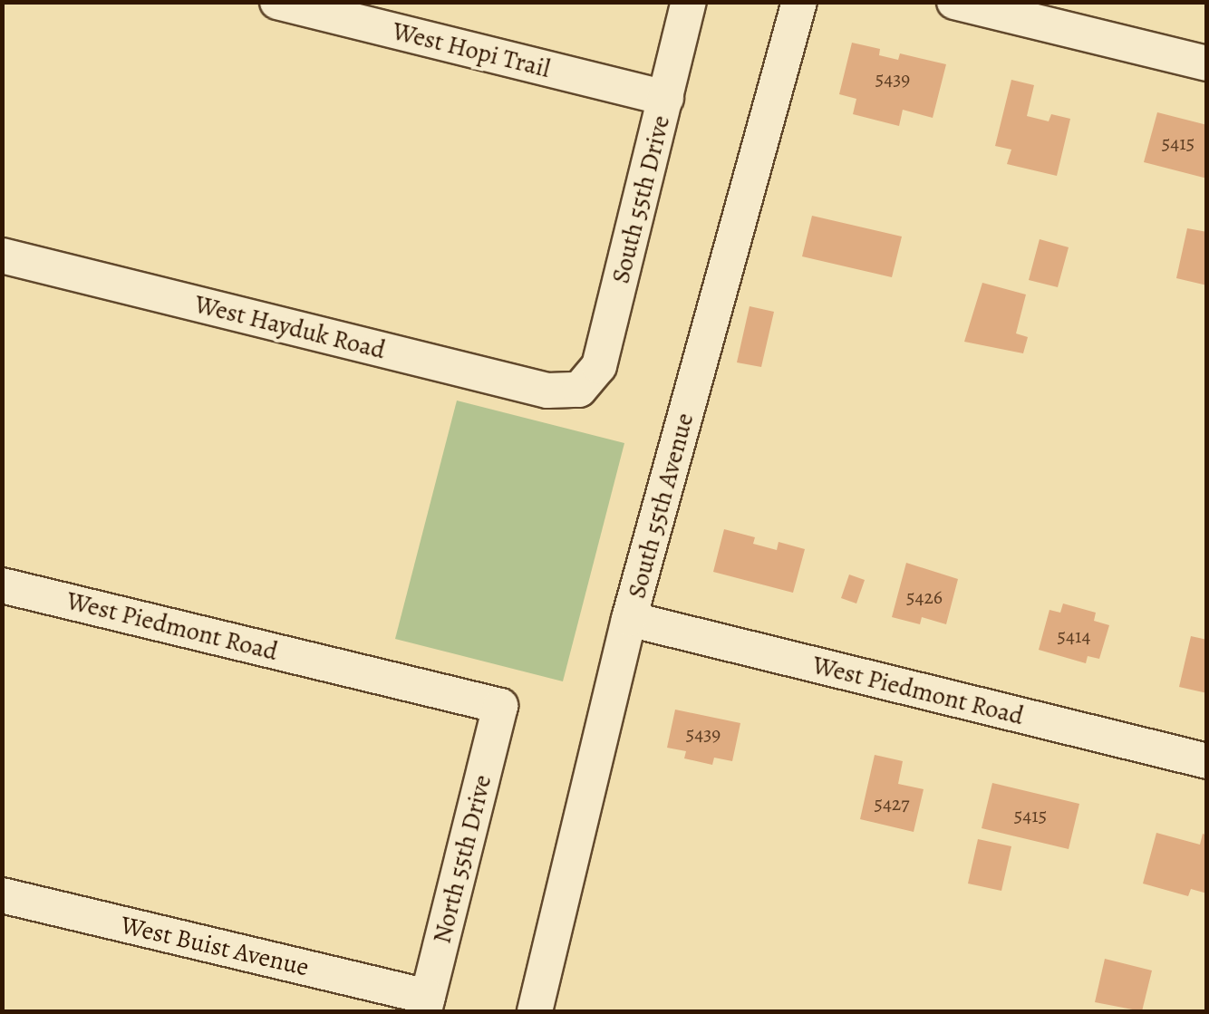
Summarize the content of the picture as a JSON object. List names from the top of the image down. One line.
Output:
{"streets":{"street":["West Hopi Trail","South 55th Drive","West Hayduk Road","South 55th Avenue","West Piedmont Road","North 55th Drive","West Buist Avenue"]},"crossings":[["West Hopi Trail","South 55th Drive"],["South 55th Drive","West Hayduk Road"],["South 55th Avenue","West Piedmont Road"],["West Piedmont Road","North 55th Drive"],["North 55th Drive","West Buist Avenue"]],"house_numbers":["5439","5415","5426","5414","5439","5427","5415"]}
